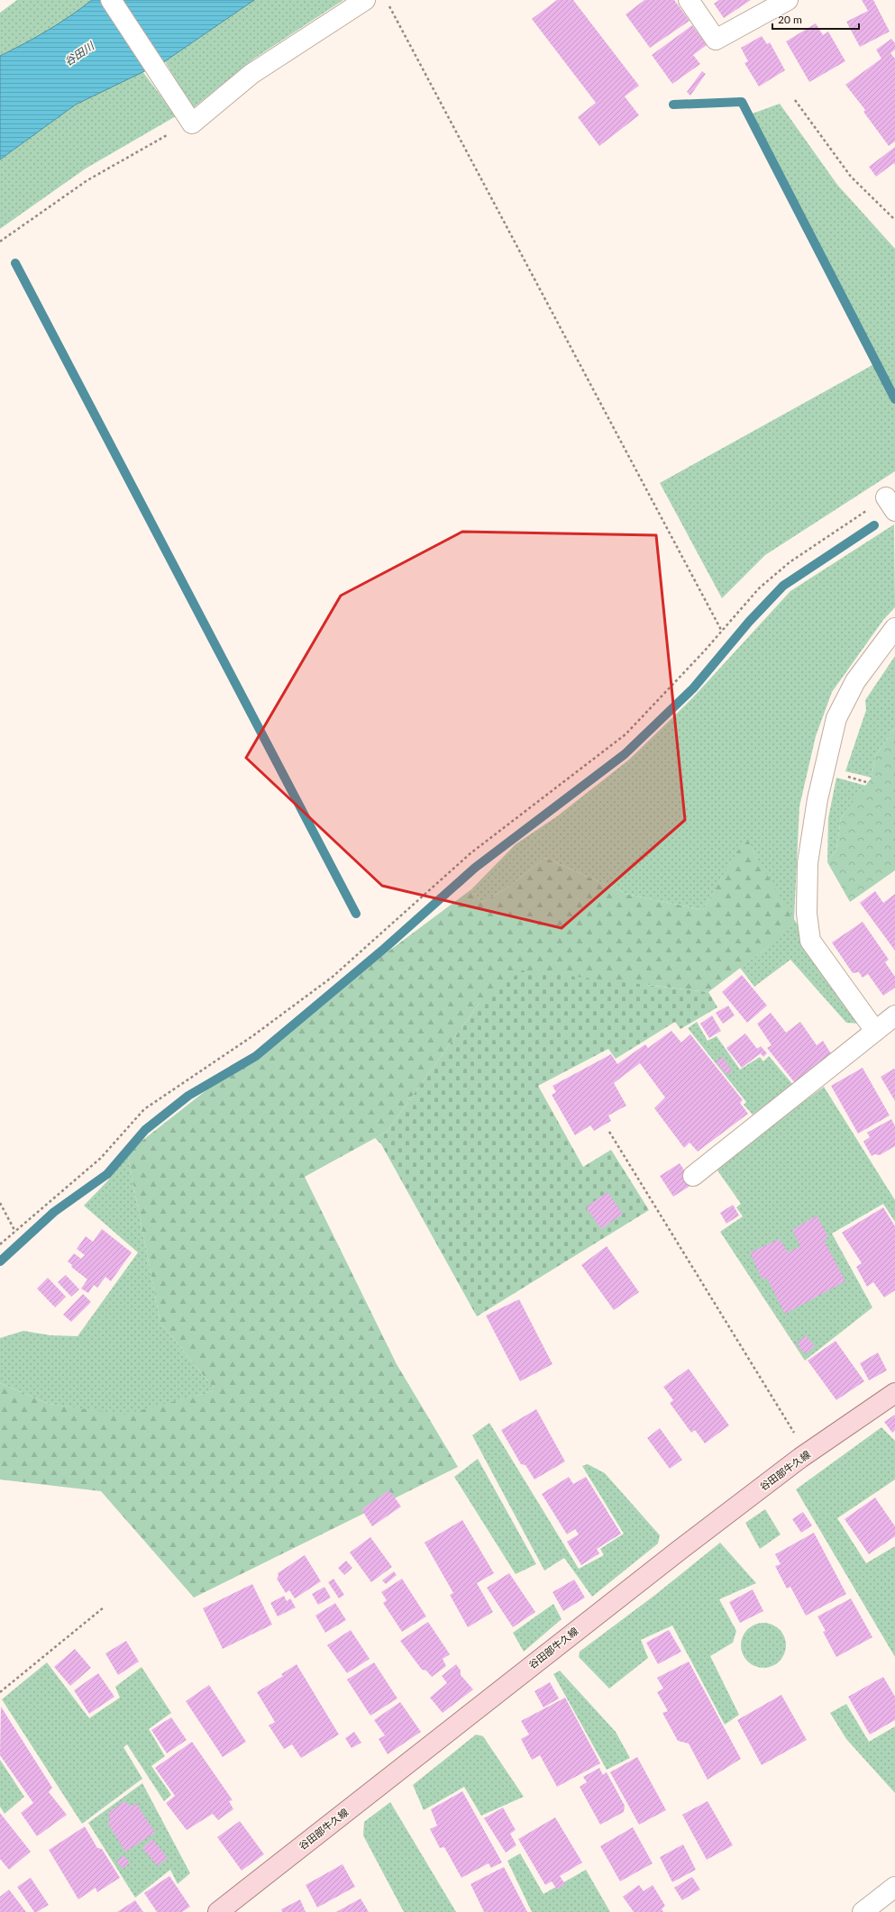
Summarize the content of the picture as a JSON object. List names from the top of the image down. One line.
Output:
{"streets":{"main road":["谷田部牛久線"]},"water":["谷田川"],"scale_bar":"20 m"}
